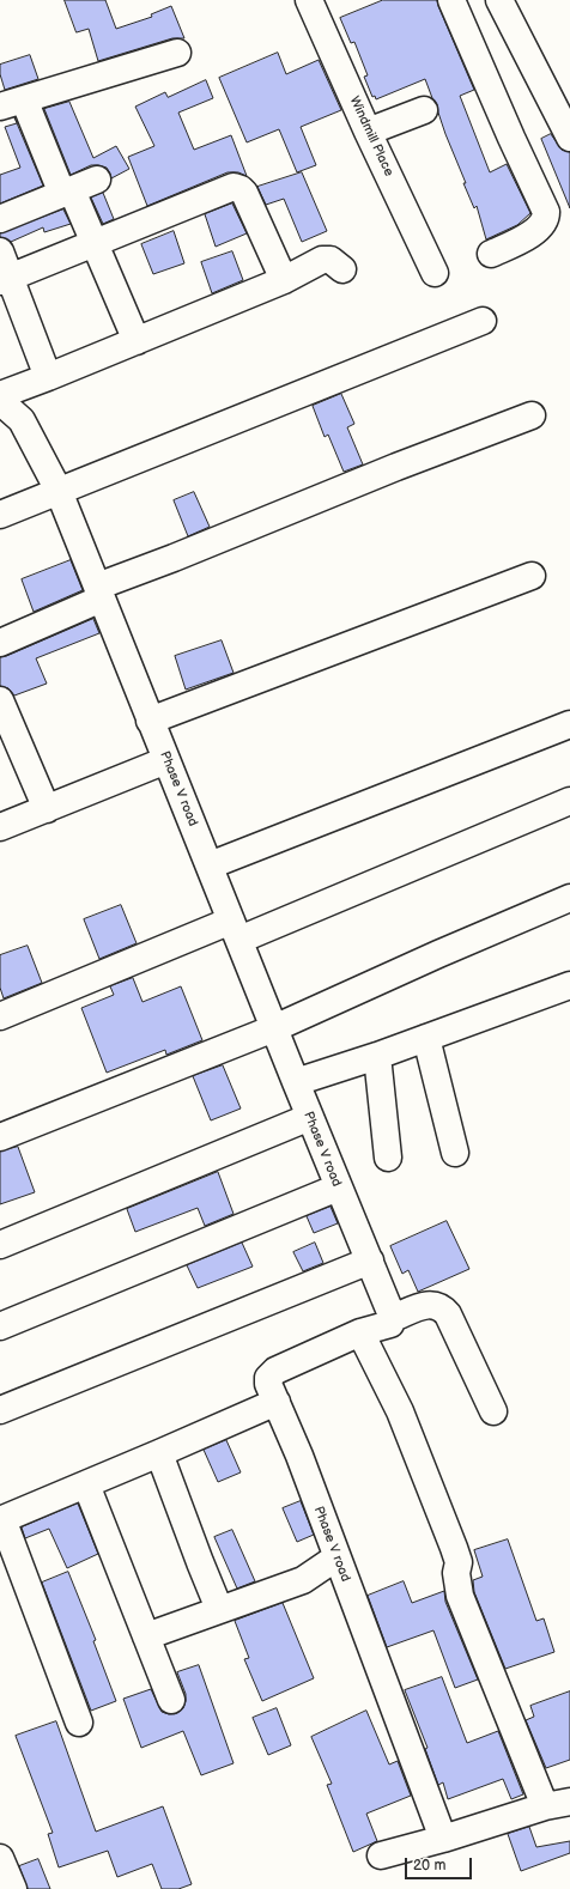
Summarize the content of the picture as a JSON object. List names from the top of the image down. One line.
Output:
{"streets":{"street":["Windmill Place","Phase V road"]},"scale_bar":"20 m"}
